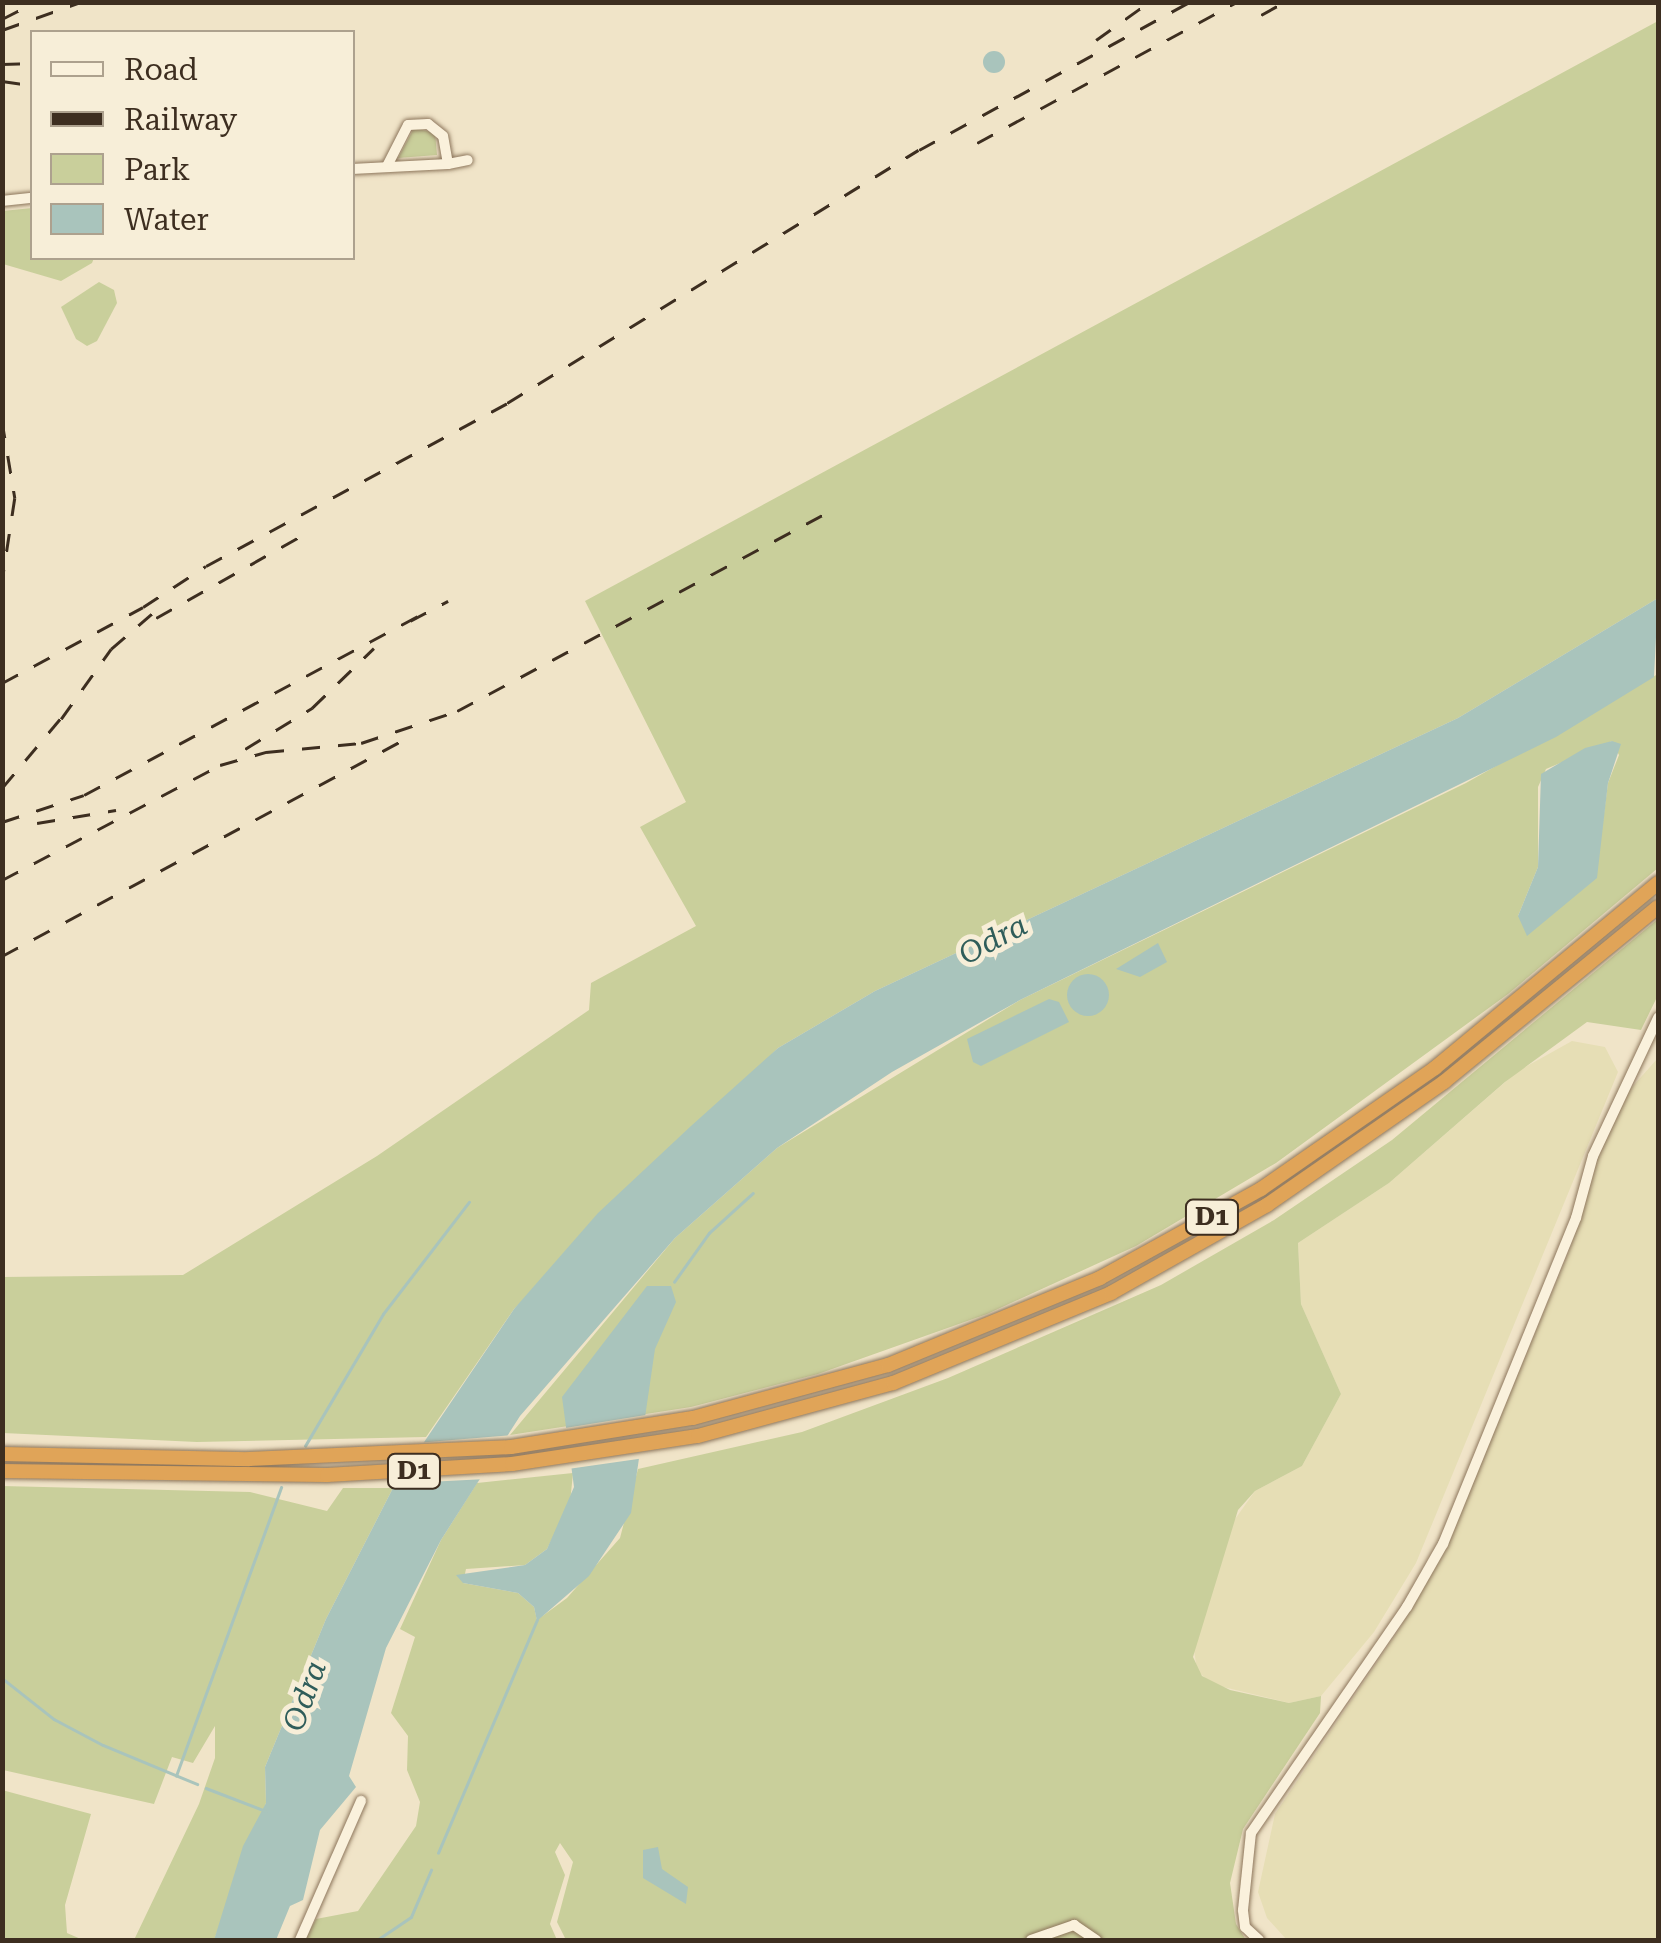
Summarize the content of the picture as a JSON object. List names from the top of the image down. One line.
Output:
{"streets":{"highway":["D1"]},"water":["Odra"],"legend":["Road","Railway","Park","Water"]}
